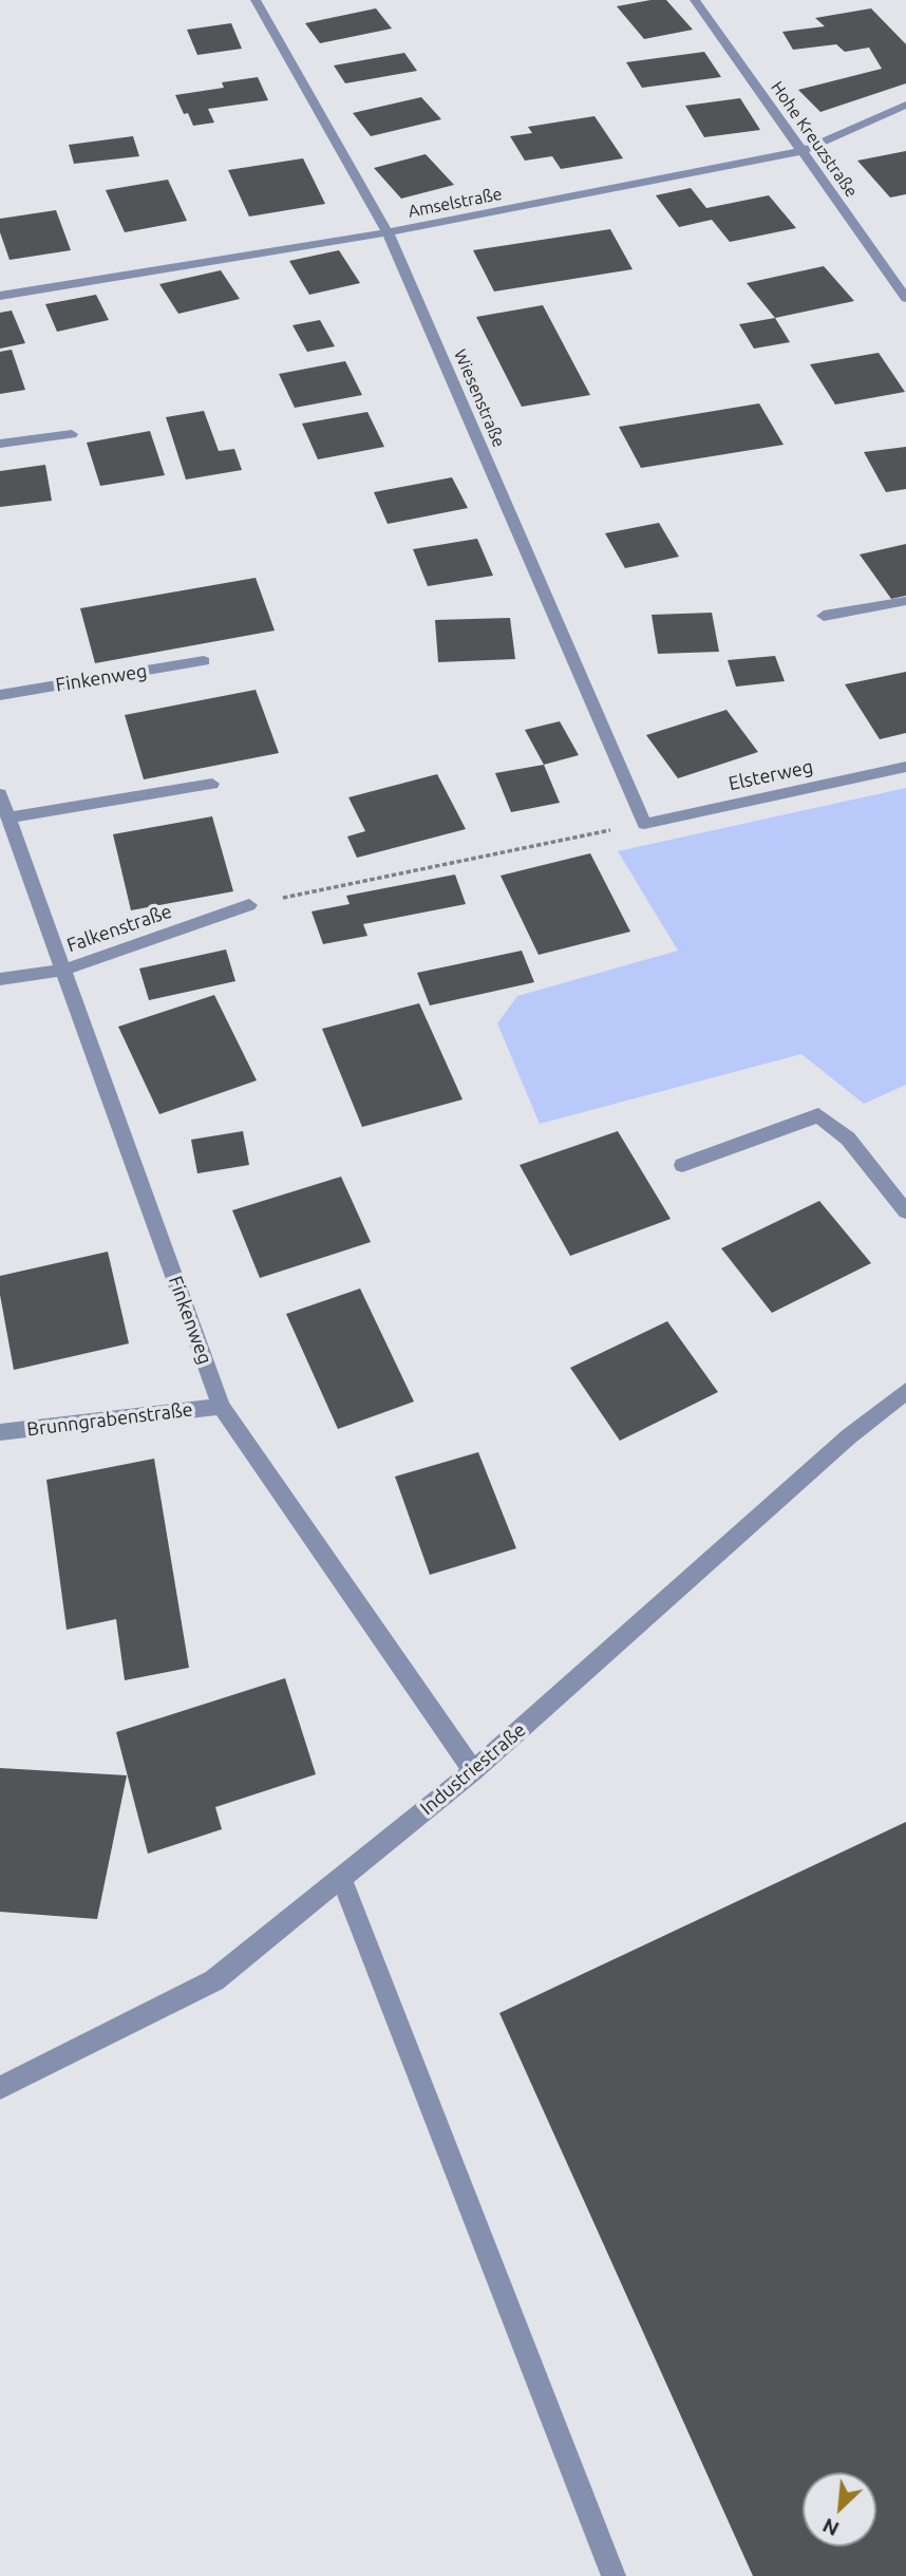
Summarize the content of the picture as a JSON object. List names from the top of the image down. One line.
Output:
{"streets":{"street":["Hohe Kreuzstraße","Amselstraße","Wiesenstraße","Finkenweg","Elsterweg","Falkenstraße","Brunngrabenstraße","Industriestraße"]},"crossings":[["Hohe Kreuzstraße","Amselstraße"],["Amselstraße","Wiesenstraße"],["Wiesenstraße","Elsterweg"],["Finkenweg","Falkenstraße"],["Finkenweg","Brunngrabenstraße"],["Finkenweg","Industriestraße"]],"north":"bottom left"}
